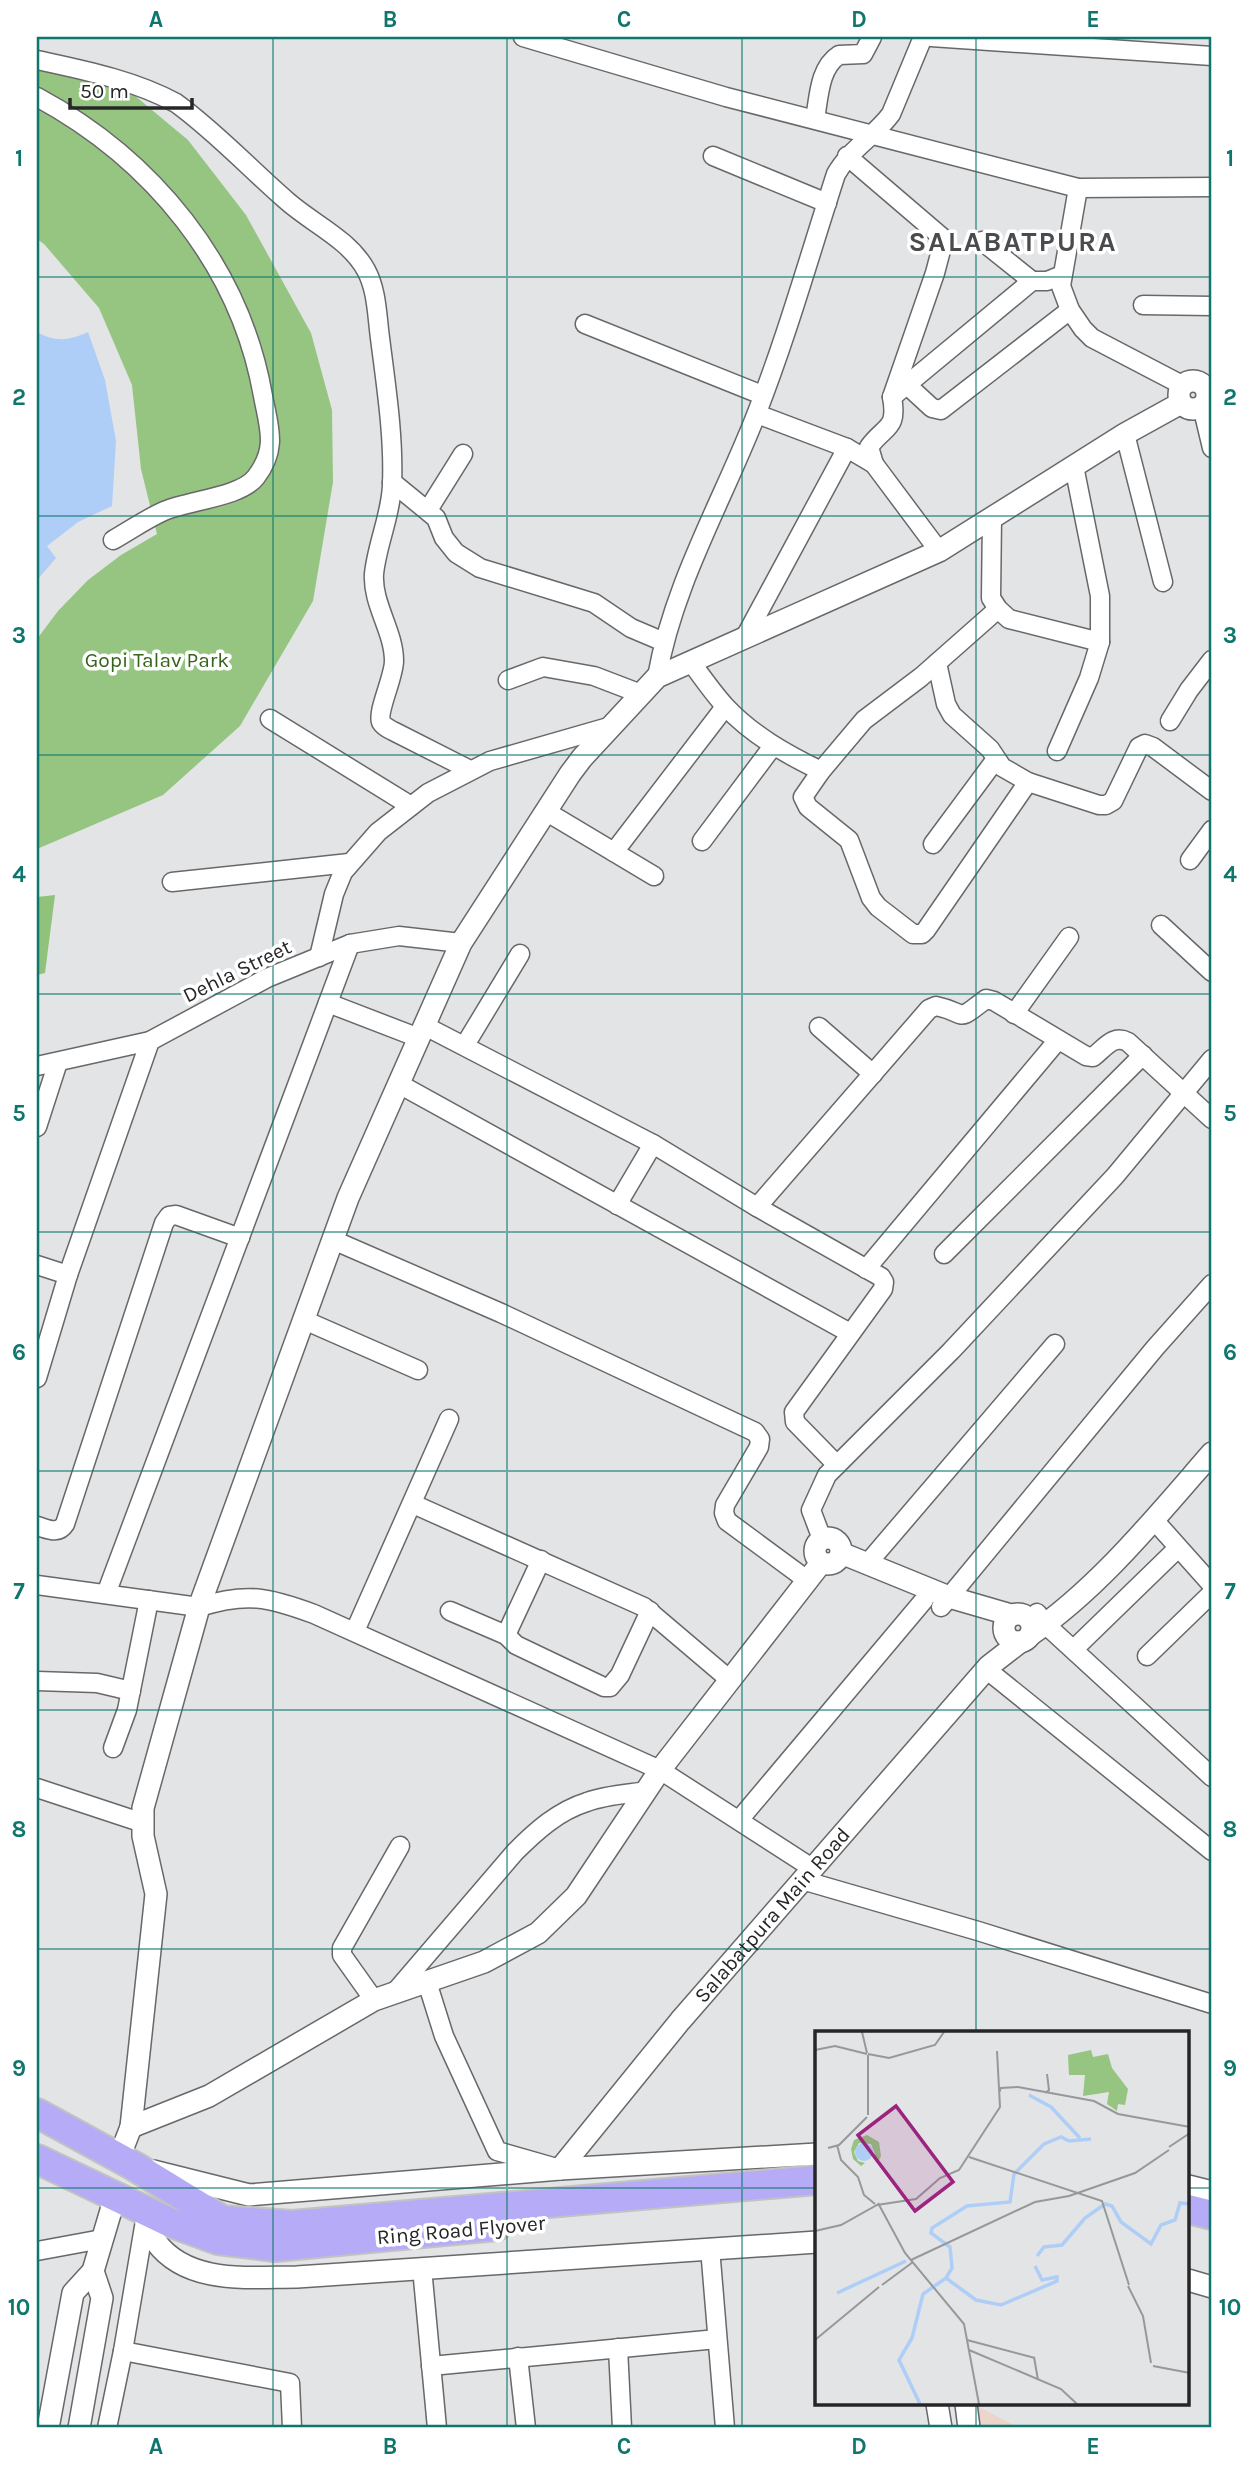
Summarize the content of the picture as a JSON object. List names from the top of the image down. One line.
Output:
{"streets":{"highway":["Ring Road Flyover"],"street":["Dehla Street","Salabatpura Main Road"]},"districts":["SALABATPURA"],"parks":["Gopi Talav Park"],"scale_bar":"50 m","grid":{"columns":["A","B","C","D","E"],"rows":["1","2","3","4","5","6","7","8","9","10"]}}
